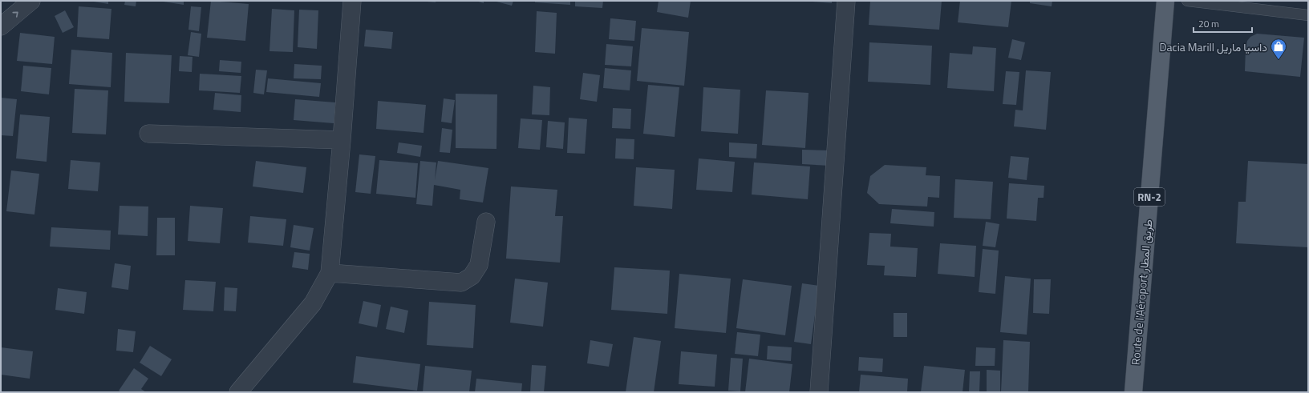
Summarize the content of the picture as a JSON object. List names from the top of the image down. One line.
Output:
{"streets":{"main road":["RN-2","Route de l'Aéroport طريق المطار"]},"places":{"shop":["Dacia Marill داسيا ماريل"]},"scale_bar":"20 m"}
